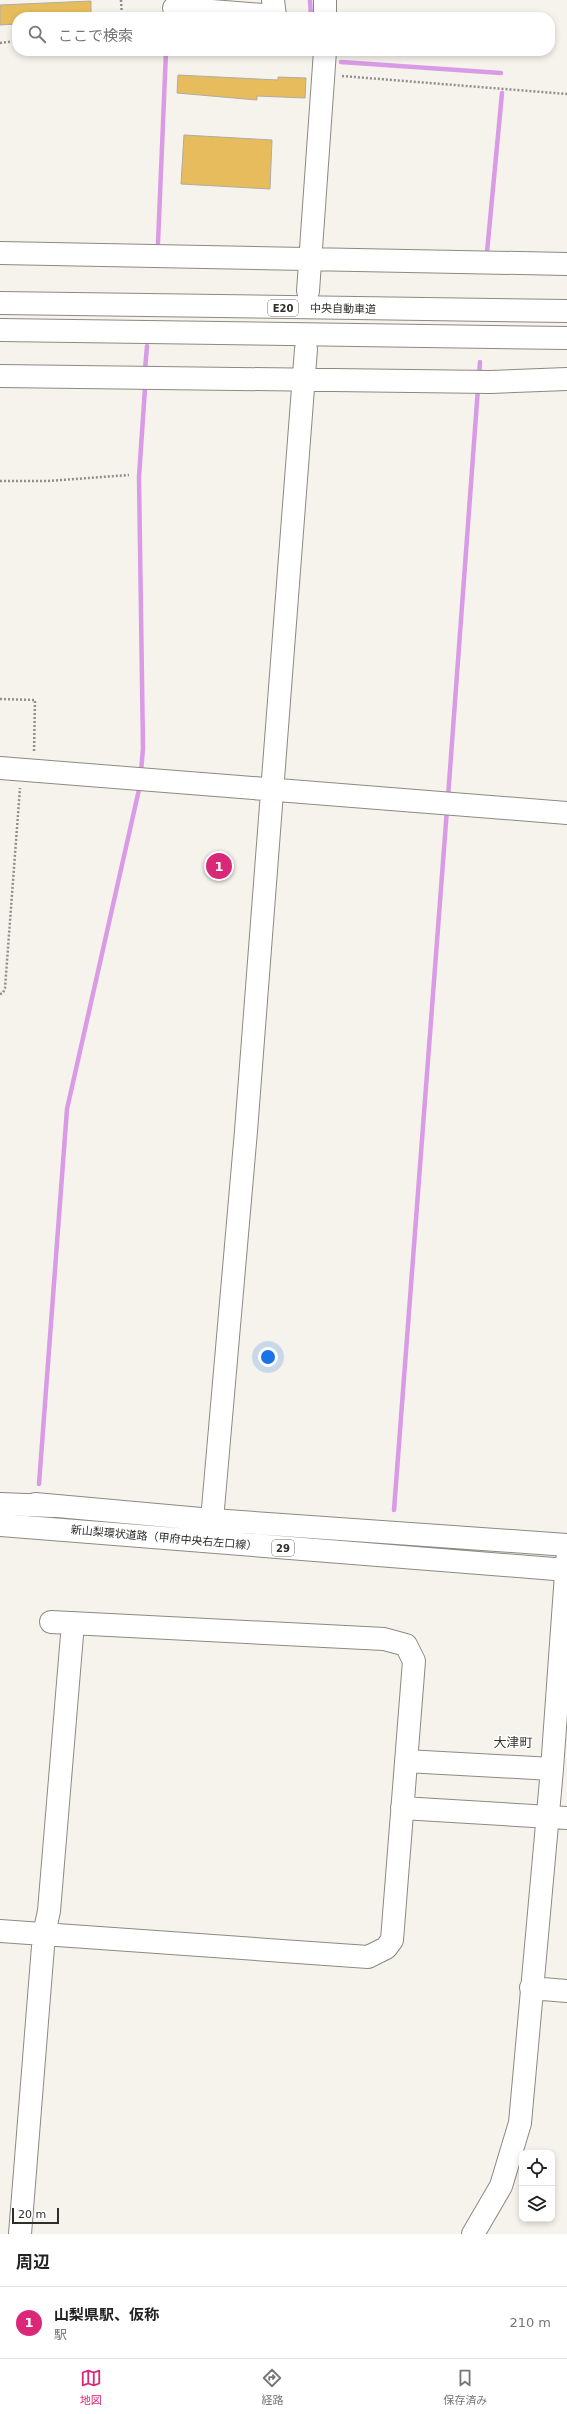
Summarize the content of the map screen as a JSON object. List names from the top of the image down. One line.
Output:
{"streets":{"main road":["E20","中央自動車道","新山梨環状道路（甲府中央右左口線）","29"]},"districts":["大津町"],"scale_bar":"20 m","page":{"search":"ここで検索","pins":"1","scale":"20 m","heading":"周辺","list":[{"mark":"1","name":"山梨県駅、仮称","note":"駅","value":"210 m"}],"nav":["地図","経路","保存済み"]}}
